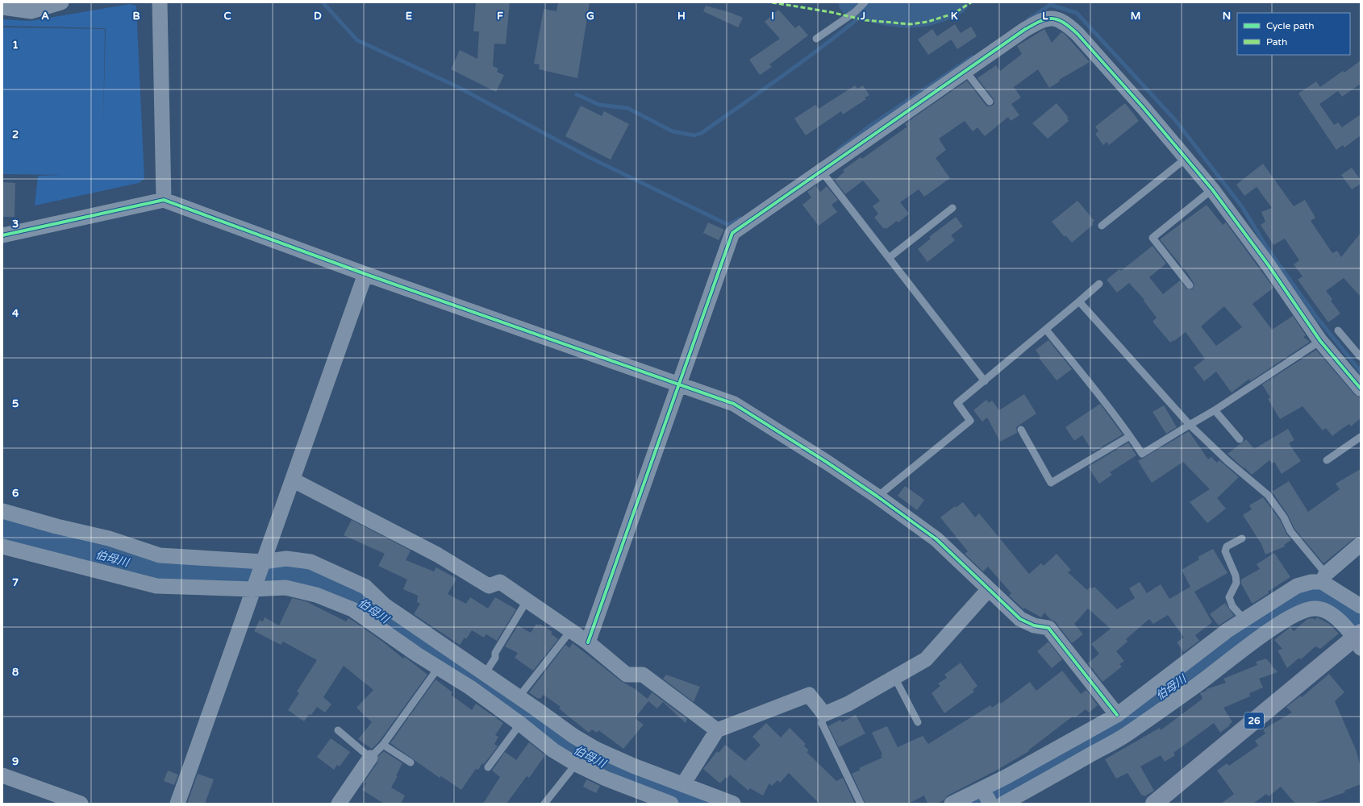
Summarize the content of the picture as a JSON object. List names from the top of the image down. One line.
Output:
{"streets":{"main road":["26"]},"water":["伯母川"],"legend":["Cycle path","Path"],"grid":{"columns":["A","B","C","D","E","F","G","H","I","J","K","L","M","N"],"rows":["1","2","3","4","5","6","7","8","9"]}}
